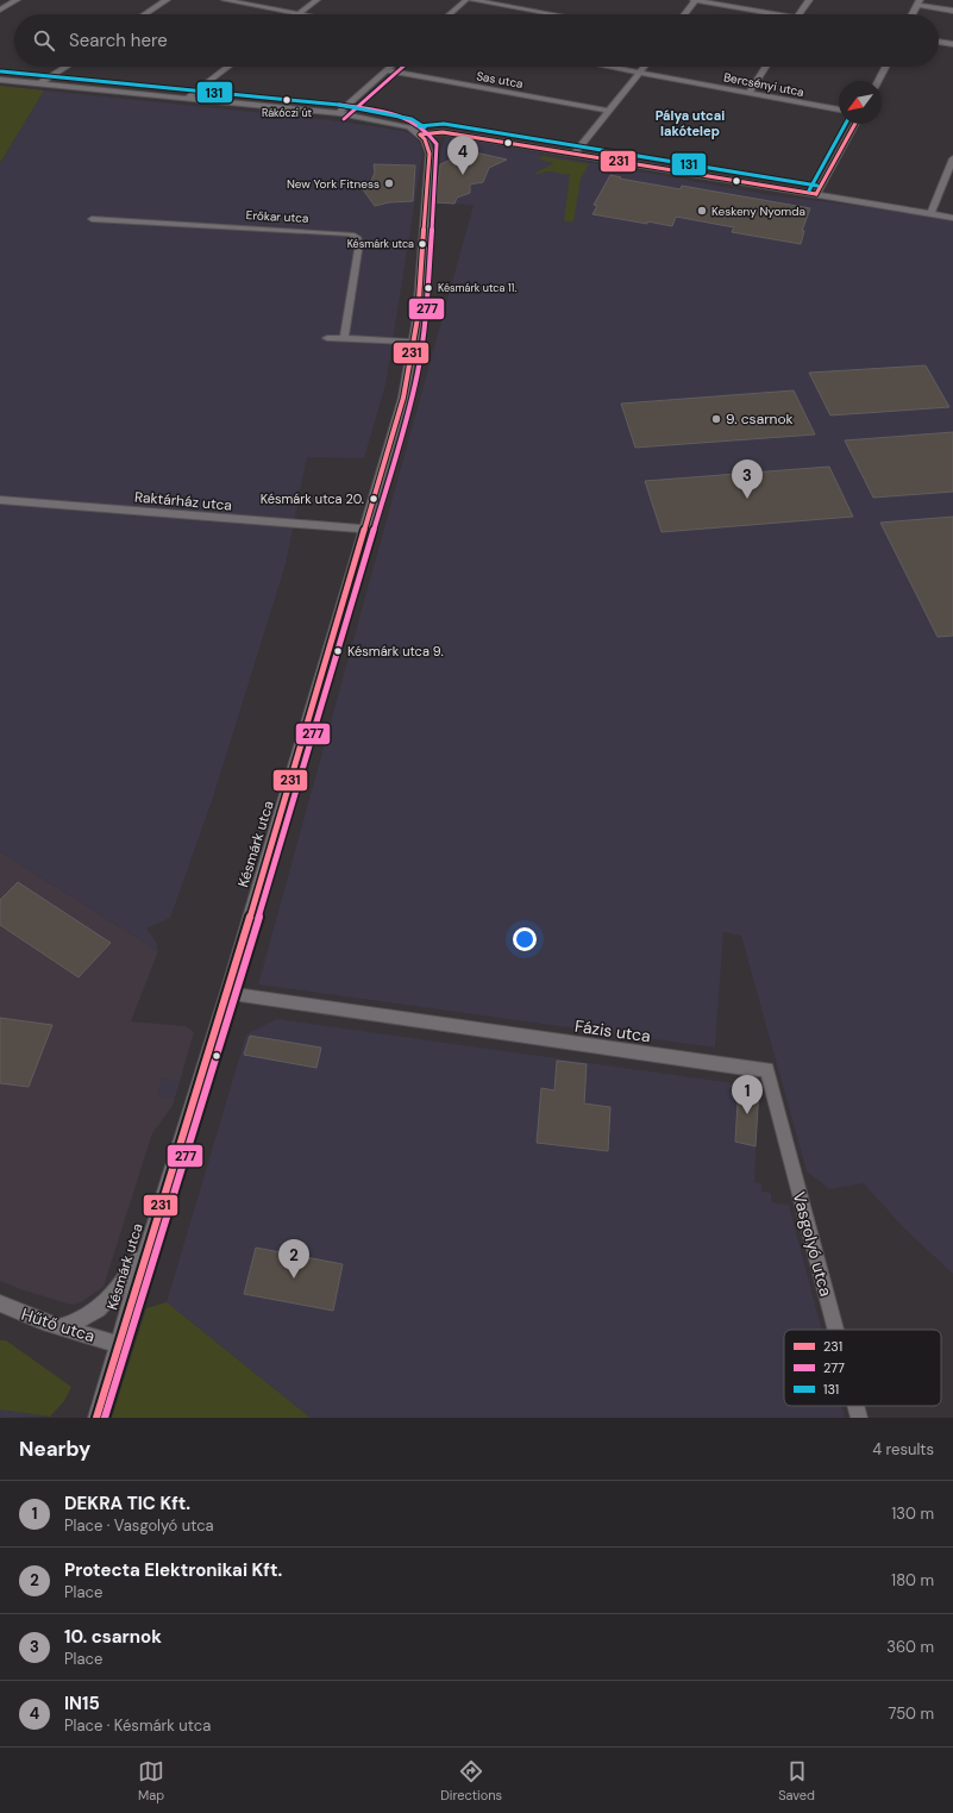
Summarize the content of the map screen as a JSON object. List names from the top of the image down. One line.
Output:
{"streets":{"street":["Sas utca","Bercsényi utca","Erőkar utca","Raktárház utca","Késmárk utca","Fázis utca","Vasgolyó utca","Hűtő utca"]},"crossings":[["Raktárház utca","Késmárk utca"],["Késmárk utca","Fázis utca"],["Késmárk utca","Hűtő utca"],["Fázis utca","Vasgolyó utca"]],"districts":["Pálya utcai lakótelep"],"places":["Rákóczi út","New York Fitness","Keskeny Nyomda","Késmárk utca","Késmárk utca 11.","9. csarnok","Késmárk utca 20.","Késmárk utca 9."],"lines":["transit line 277","transit line 131","transit line 231"],"legend":["231","277","131"],"north":"bottom left","page":{"search":"Search here","pins":["4","3","1","2"],"heading":["Nearby","4 results"],"list":[{"mark":"1","name":"DEKRA TIC Kft.","note":"Place · Vasgolyó utca","value":"130 m"},{"mark":"2","name":"Protecta Elektronikai Kft.","note":"Place","value":"180 m"},{"mark":"3","name":"10. csarnok","note":"Place","value":"360 m"},{"mark":"4","name":"IN15","note":"Place · Késmárk utca","value":"750 m"}],"nav":["Map","Directions","Saved"]}}
